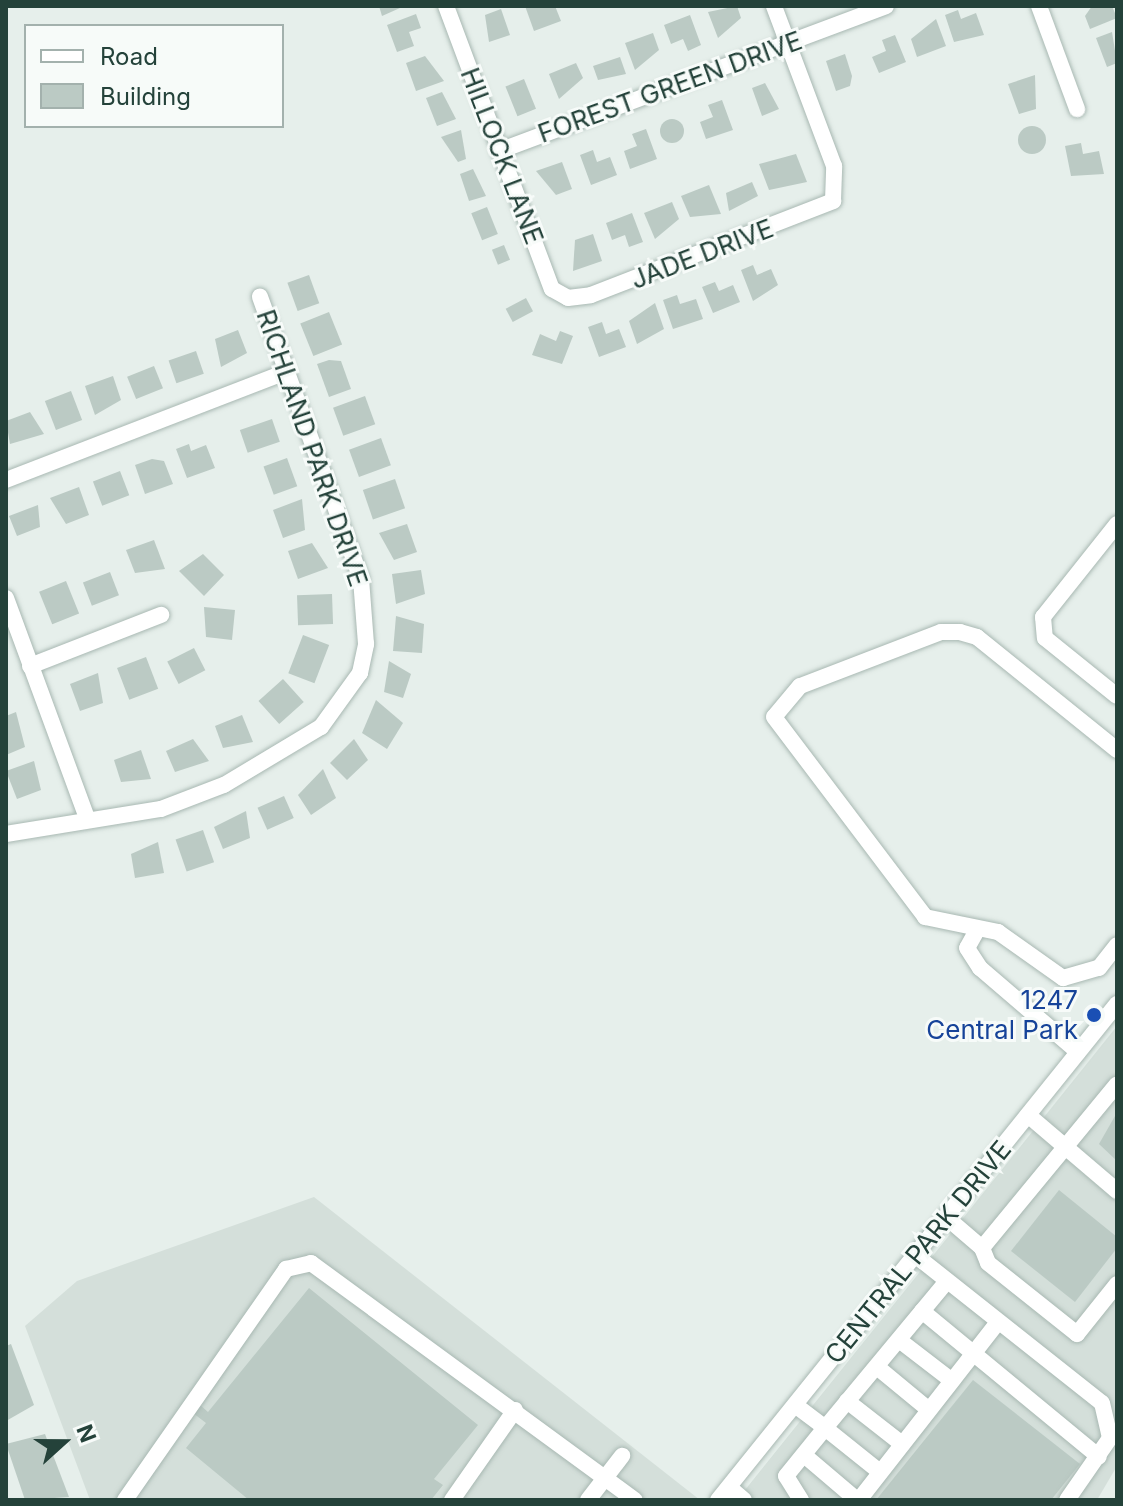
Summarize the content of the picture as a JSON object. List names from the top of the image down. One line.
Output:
{"streets":{"street":["FOREST GREEN DRIVE","HILLOCK LANE","JADE DRIVE","RICHLAND PARK DRIVE","CENTRAL PARK DRIVE"]},"crossings":[["FOREST GREEN DRIVE","HILLOCK LANE"],["FOREST GREEN DRIVE","JADE DRIVE"],["HILLOCK LANE","JADE DRIVE"]],"places":["1247 Central Park"],"legend":["Road","Building"],"north":"right"}
